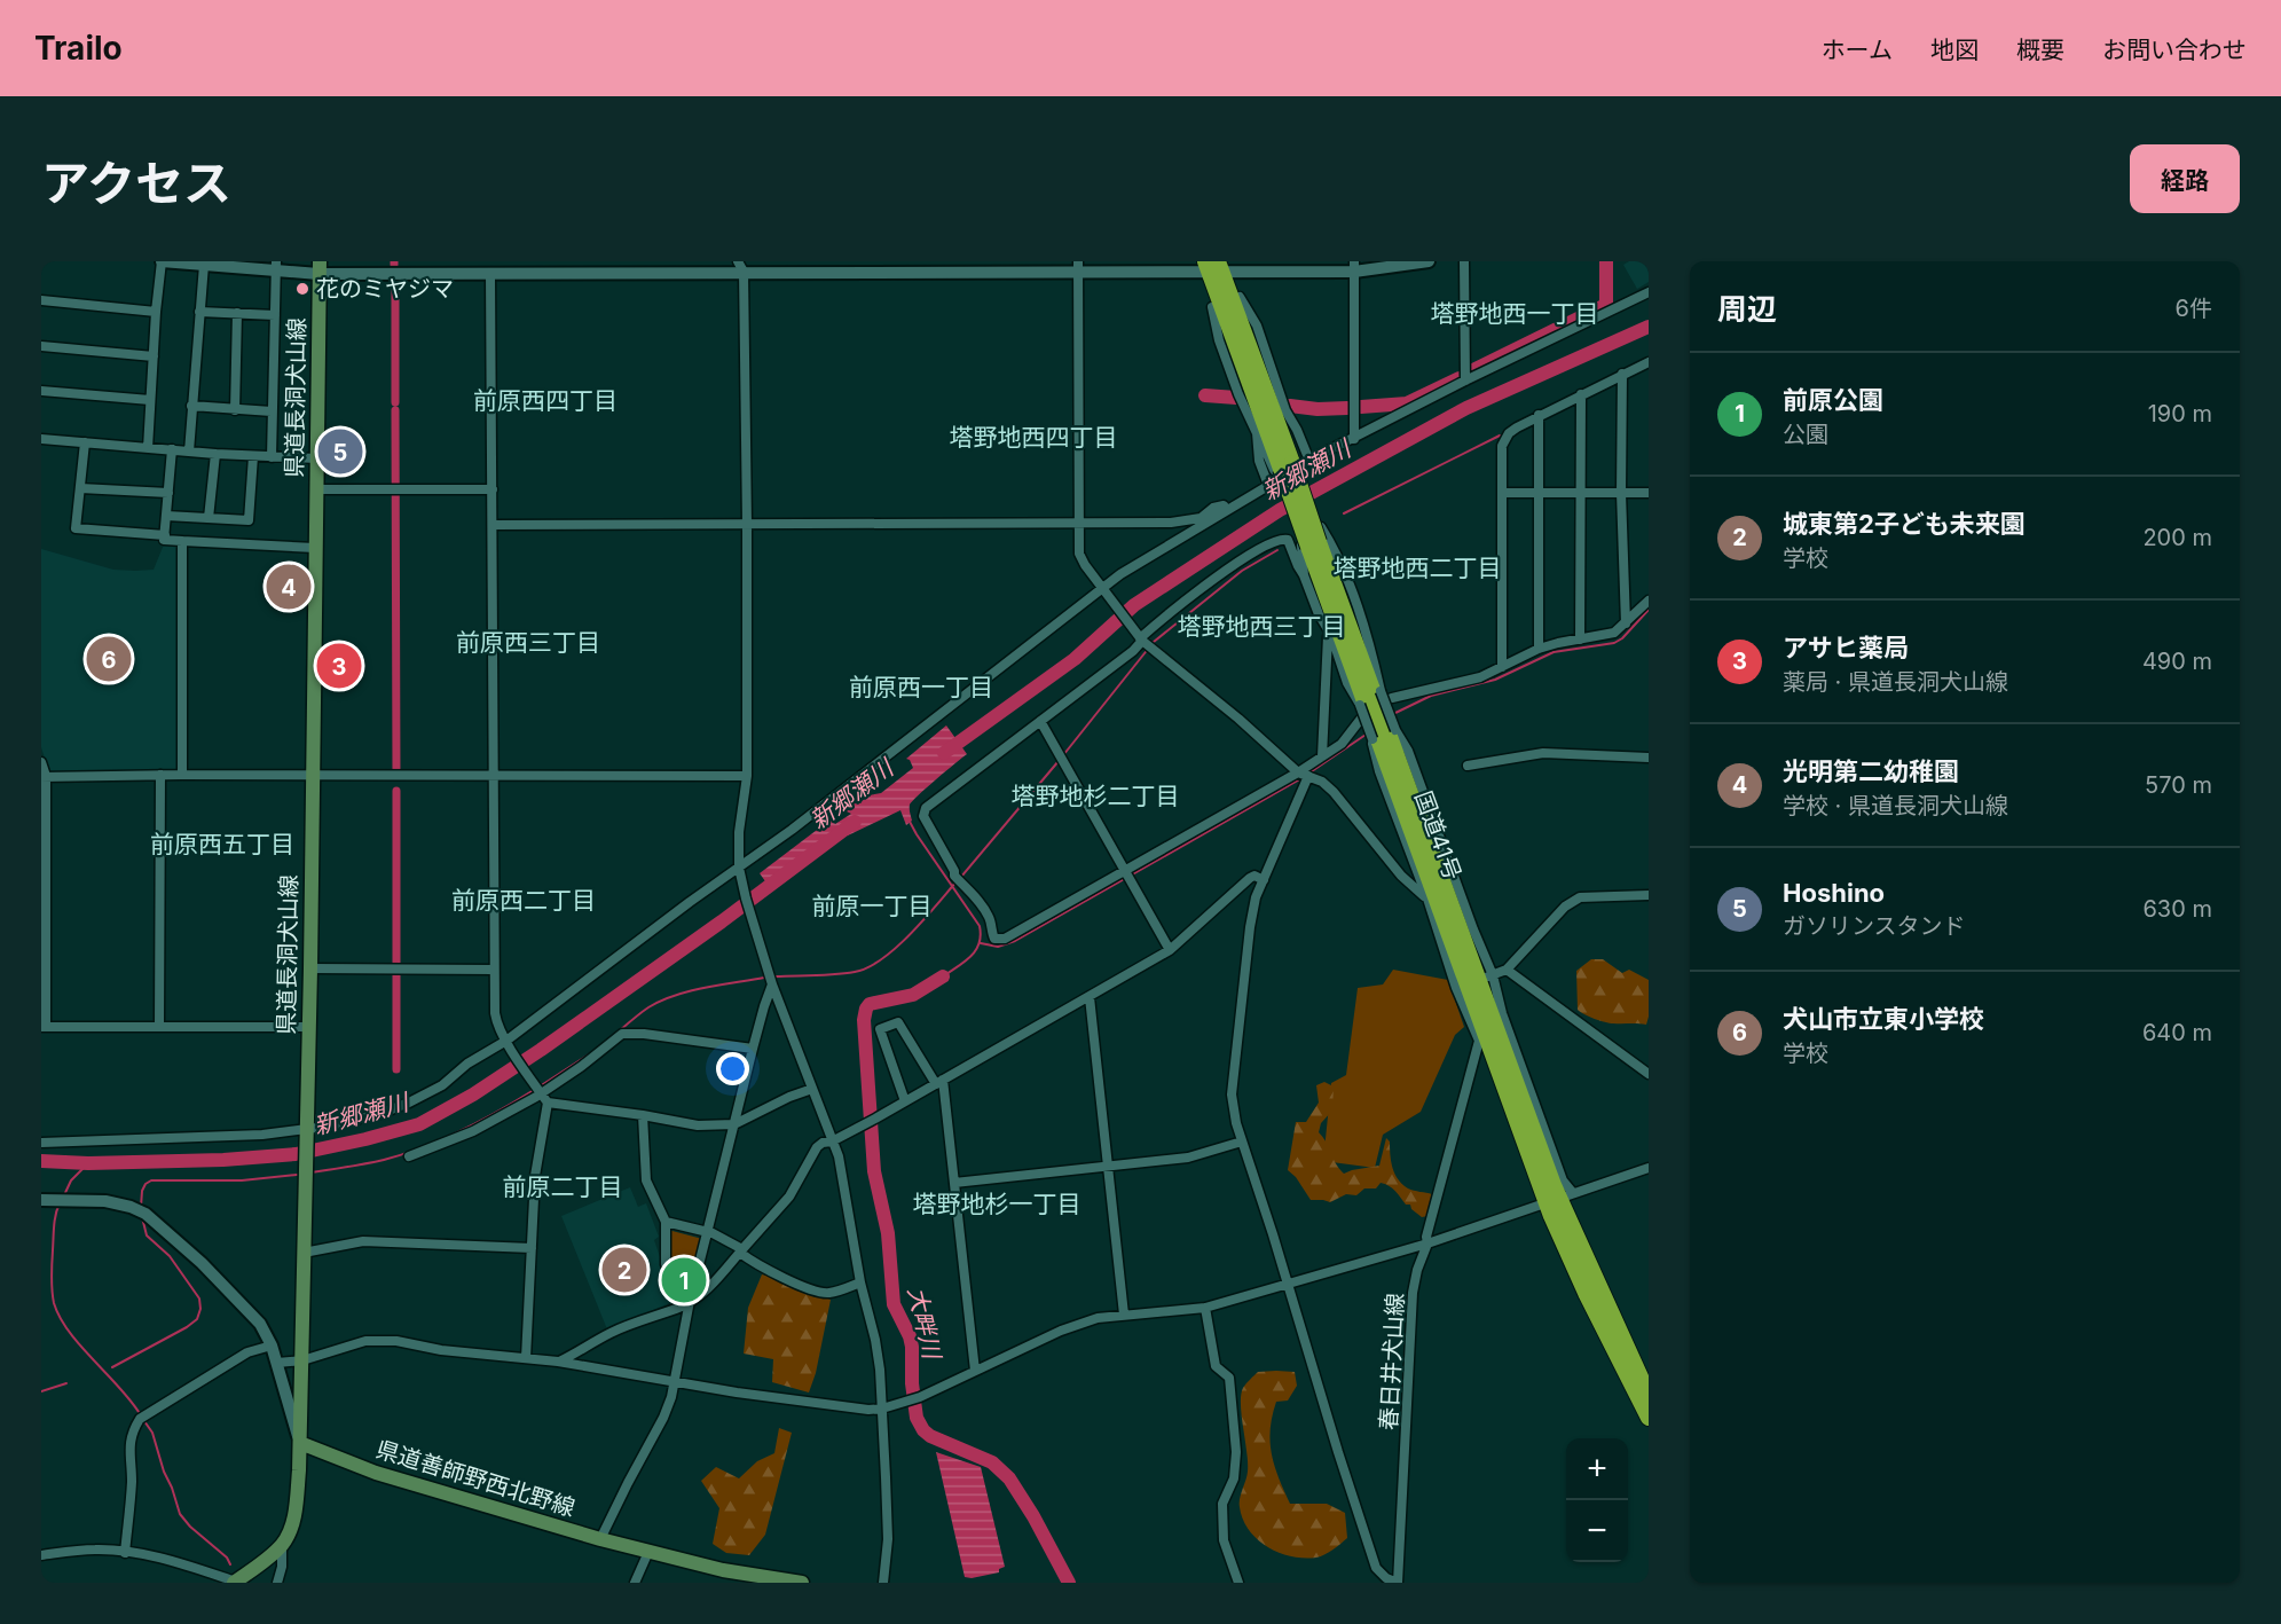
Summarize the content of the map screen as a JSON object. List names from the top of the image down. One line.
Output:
{"streets":{"highway":["国道41号"],"main road":["県道長洞犬山線","県道善師野西北野線"],"street":["春日井犬山線"]},"crossings":[["県道長洞犬山線","県道善師野西北野線"]],"districts":["塔野地西一丁目","前原西四丁目","塔野地西四丁目","塔野地西二丁目","塔野地西三丁目","前原西三丁目","前原西一丁目","塔野地杉二丁目","前原西五丁目","前原西二丁目","前原一丁目","前原二丁目","塔野地杉一丁目"],"water":["新郷瀬川","大畔川"],"places":["花のミヤジマ"],"page":{"header":"Trailo","nav":["ホーム","地図","概要","お問い合わせ"],"title":"アクセス","buttons":"経路","heading":["周辺","6件"],"list":[{"mark":"1","name":"前原公園","note":"公園","value":"190 m"},{"mark":"2","name":"城東第2子ども未来園","note":"学校","value":"200 m"},{"mark":"3","name":"アサヒ薬局","note":"薬局 · 県道長洞犬山線","value":"490 m"},{"mark":"4","name":"光明第二幼稚園","note":"学校 · 県道長洞犬山線","value":"570 m"},{"mark":"5","name":"Hoshino","note":"ガソリンスタンド","value":"630 m"},{"mark":"6","name":"犬山市立東小学校","note":"学校","value":"640 m"}],"pins":["5","4","6","3","2","1"],"map_buttons":["+","−"]}}
